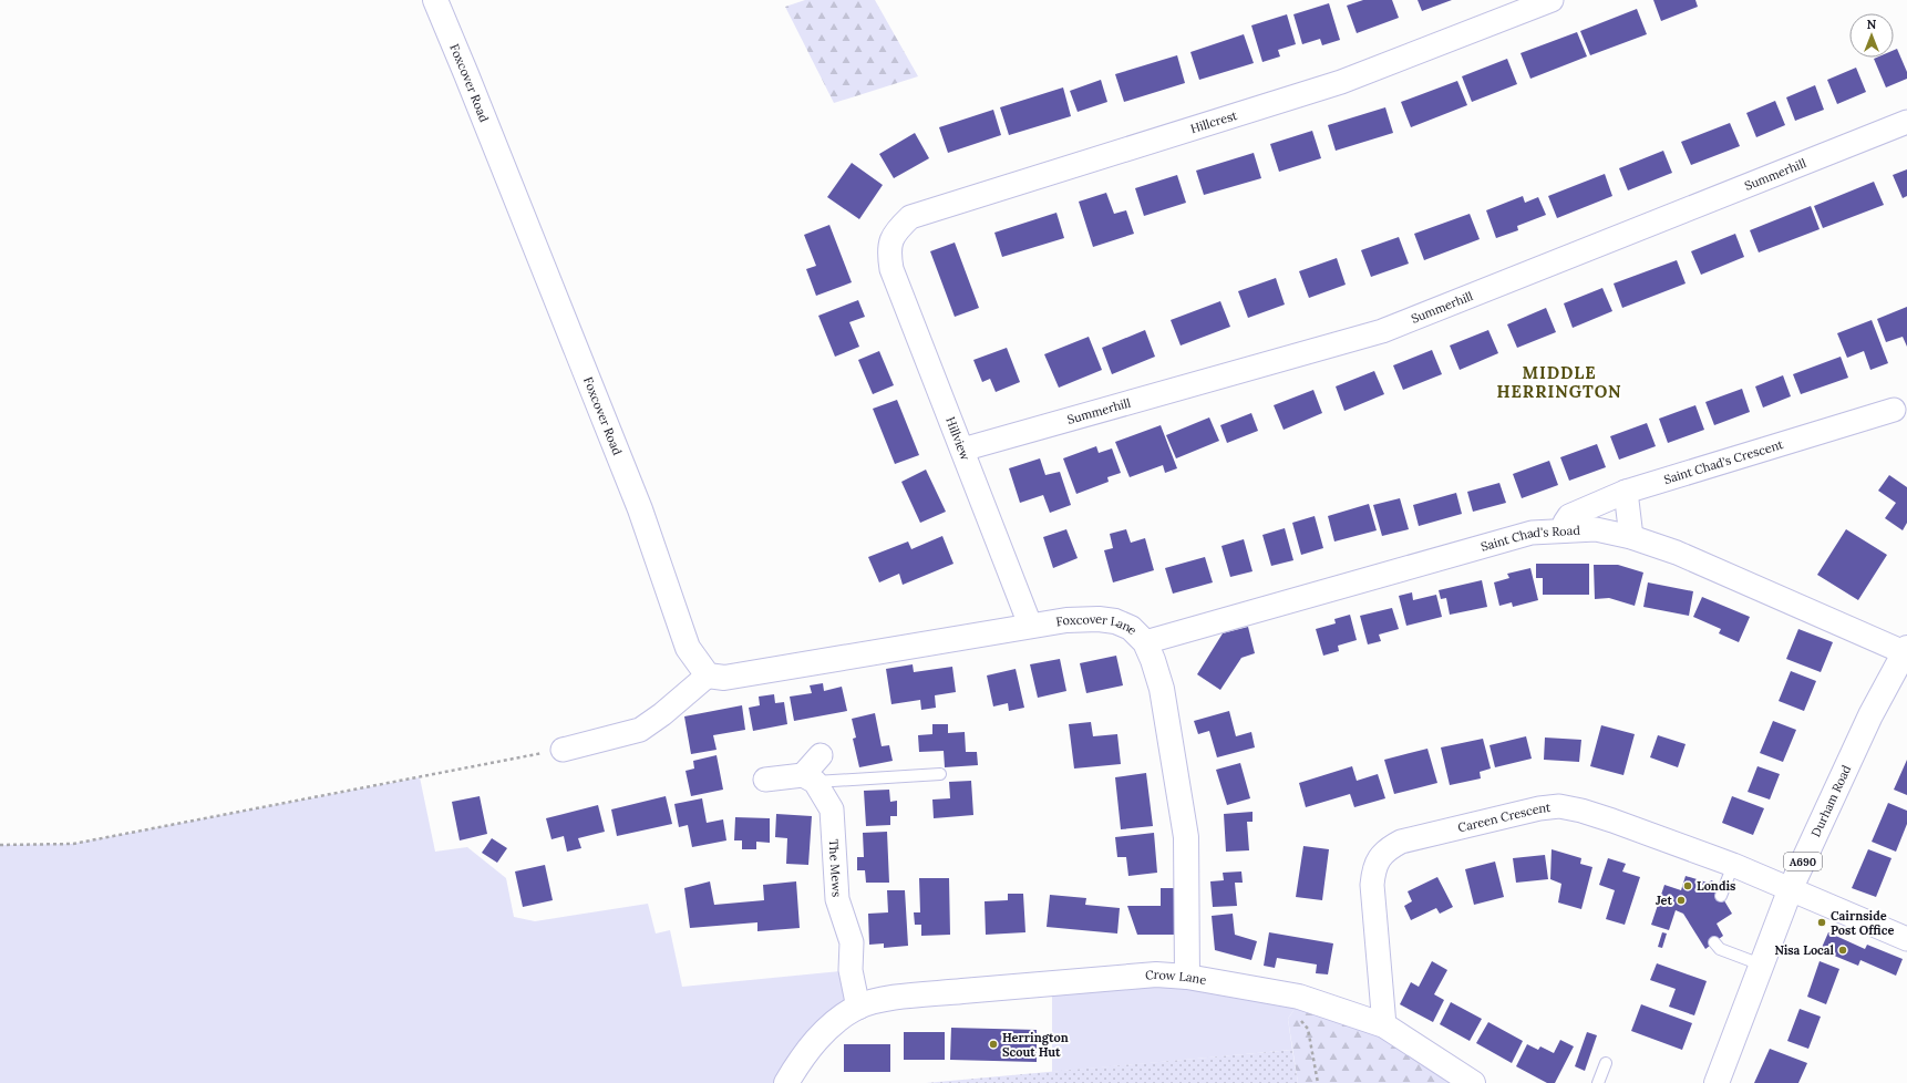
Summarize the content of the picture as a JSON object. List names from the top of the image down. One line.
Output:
{"streets":{"main road":["Foxcover Road","Foxcover Lane","Durham Road","A690","Crow Lane"],"street":["Hillcrest","Summerhill","Hillview","Saint Chad's Crescent","Saint Chad's Road","Careen Crescent","The Mews"]},"crossings":[["Foxcover Road","Foxcover Lane"],["Hillcrest","Hillview"],["Summerhill","Hillview"],["Hillview","Foxcover Lane"],["Saint Chad's Crescent","Saint Chad's Road"],["Saint Chad's Road","Foxcover Lane"],["Saint Chad's Road","Durham Road"],["Foxcover Lane","Crow Lane"],["Durham Road","Careen Crescent"],["Careen Crescent","Crow Lane"],["The Mews","Crow Lane"]],"districts":["MIDDLE HERRINGTON"],"places":["Londis","Jet","Cairnside Post Office","Nisa Local","Herrington Scout Hut"],"north":"top"}
